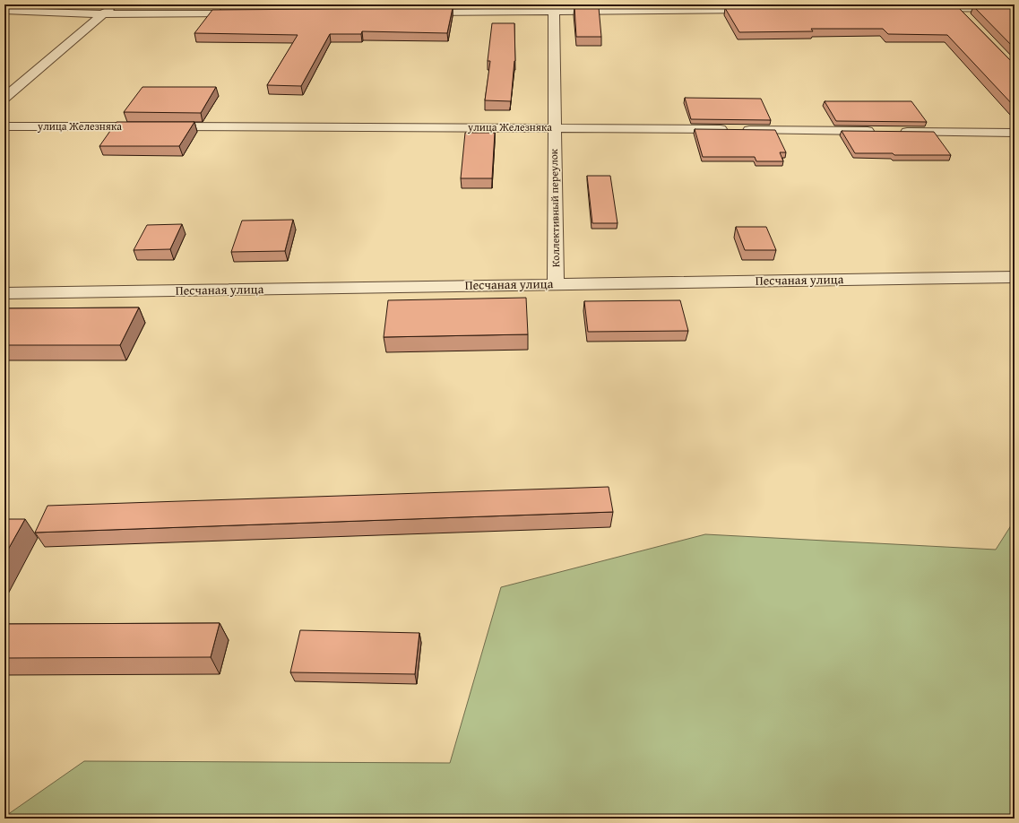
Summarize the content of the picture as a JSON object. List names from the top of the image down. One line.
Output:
{"streets":{"street":["улица Железняка","Коллективный переулок","Песчаная улица"]},"crossings":[["улица Железняка","Коллективный переулок"],["Коллективный переулок","Песчаная улица"]]}
